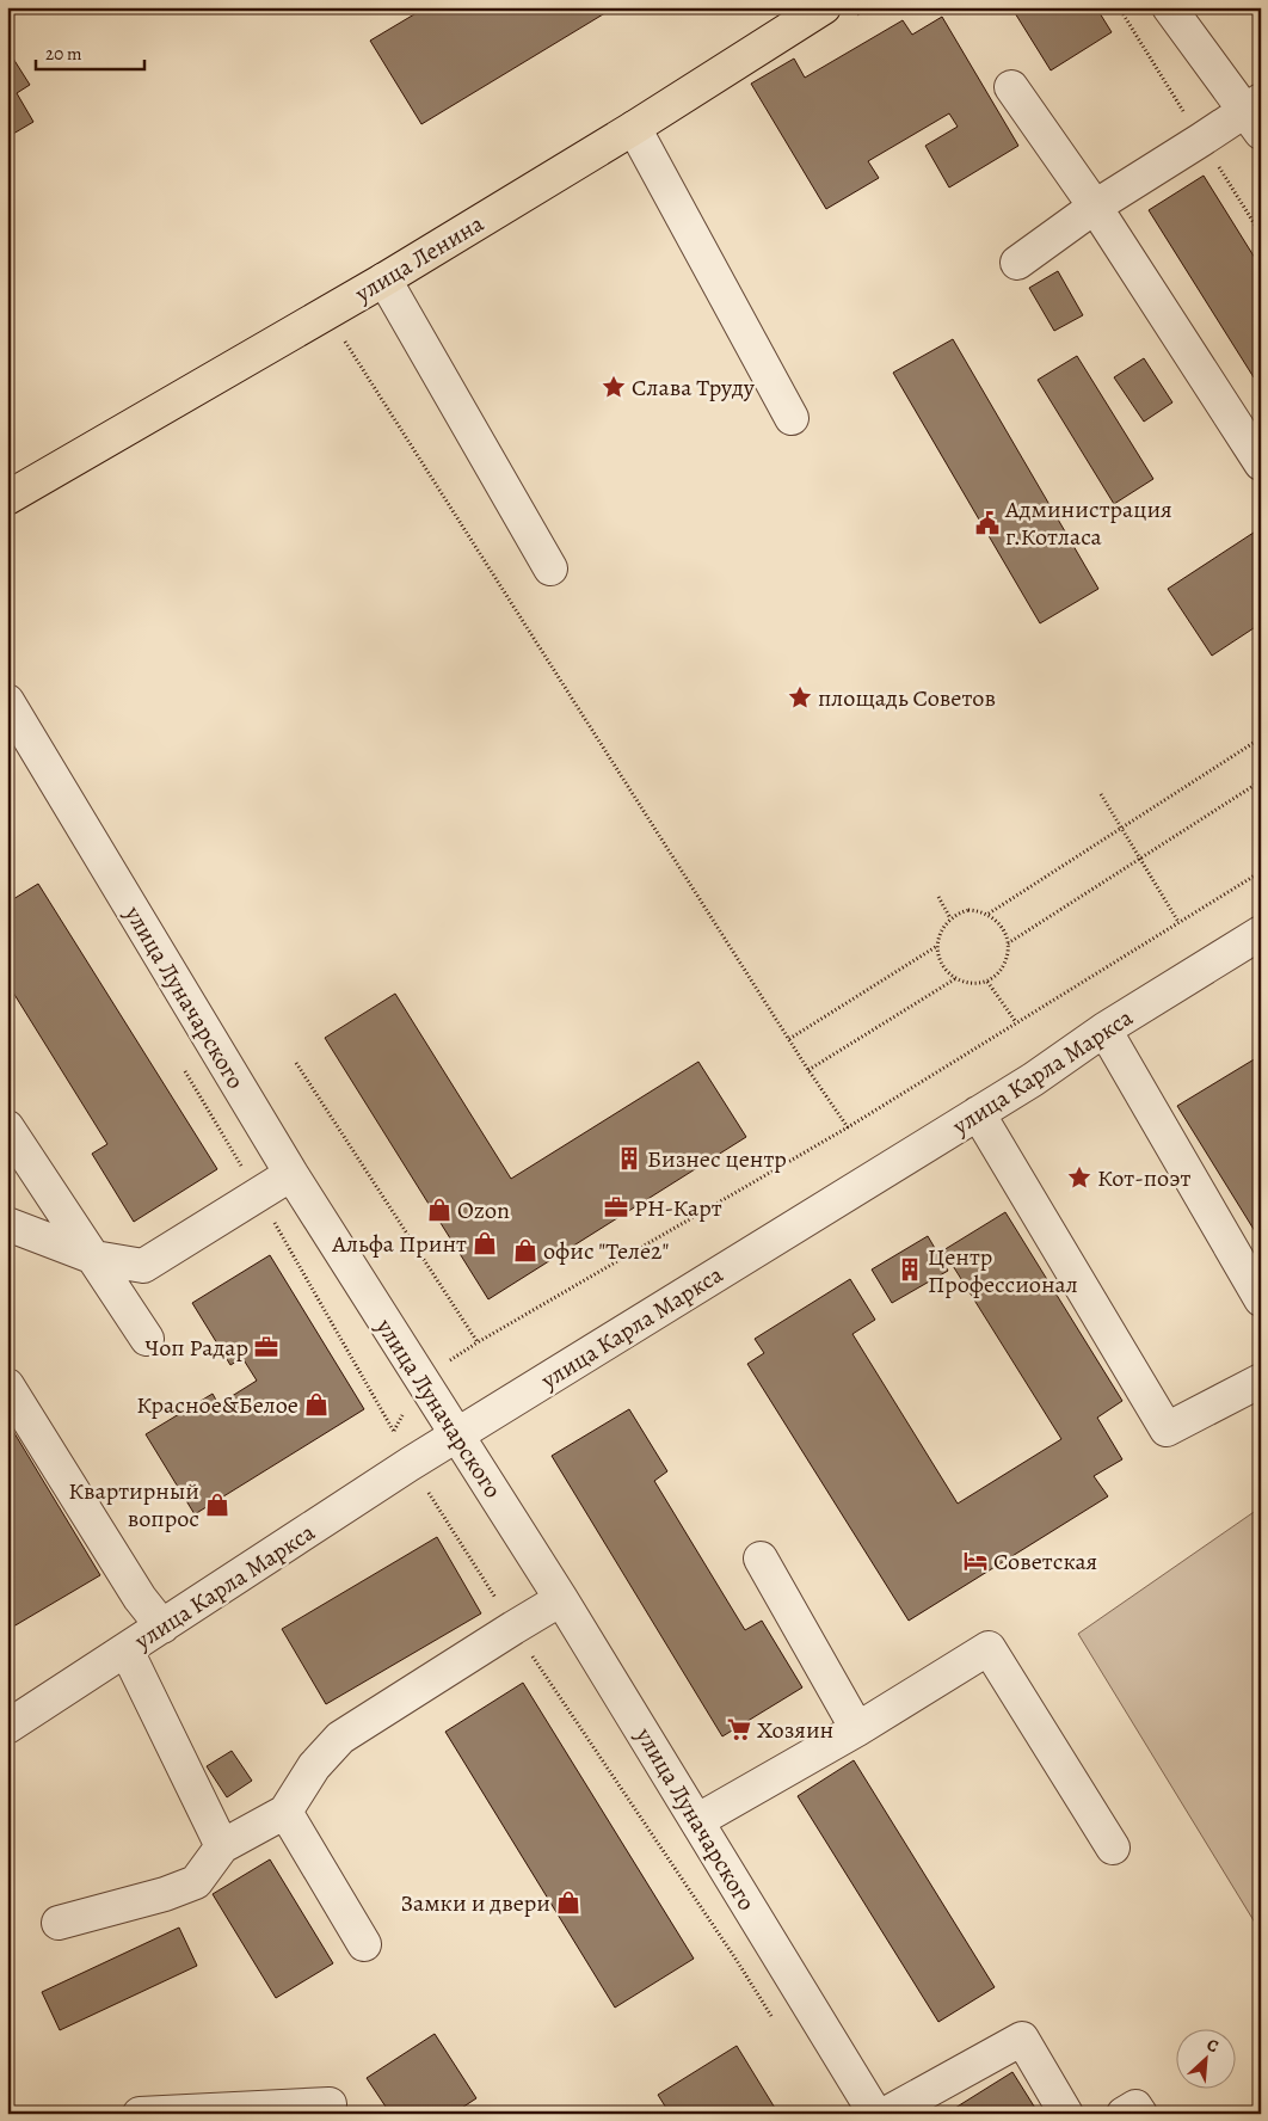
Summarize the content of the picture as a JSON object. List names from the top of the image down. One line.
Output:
{"streets":{"main road":["улица Ленина"],"street":["улица Луначарского","улица Карла Маркса"]},"crossings":[["улица Луначарского","улица Карла Маркса"]],"places":{"place":["Слава Труду","площадь Советов","Кот-поэт"],"public building":["Администрация г.Котласа"],"building":["Бизнес центр","Центр Профессионал"],"office":["РН-Карт","Чоп Радар"],"shop":["Ozon","Альфа Принт","офис \"Теле2\"","Красное&Белое","Квартирный вопрос","Замки и двери"],"hotel":["Советская"],"supermarket":["Хозяин"]},"scale_bar":"20 m","north":"top right"}
